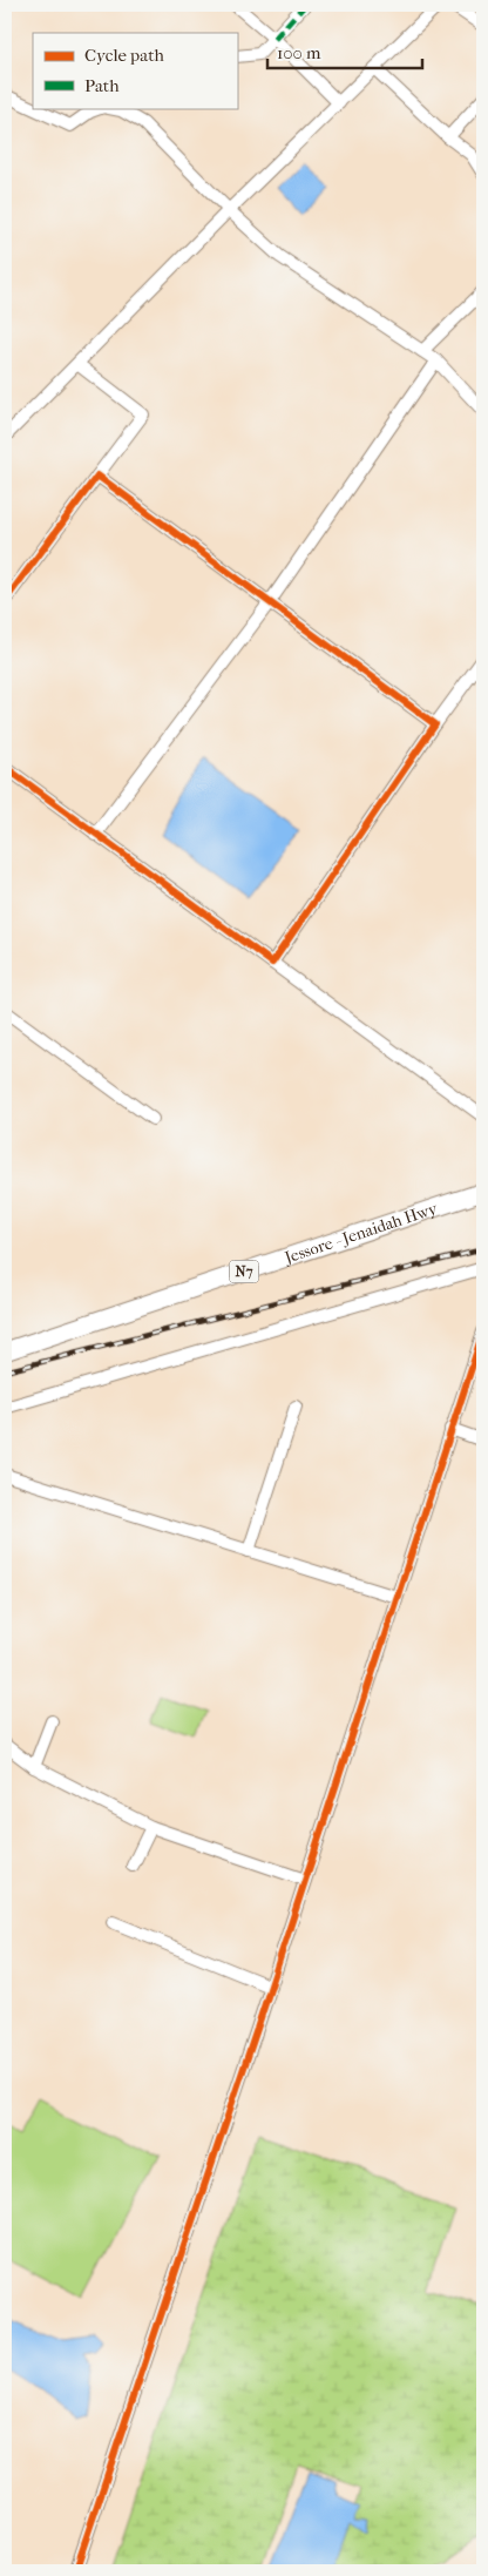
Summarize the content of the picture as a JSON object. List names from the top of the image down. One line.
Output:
{"streets":{"highway":["Jessore - Jenaidah Hwy","N7"]},"legend":["Cycle path","Path"],"scale_bar":"100 m"}
